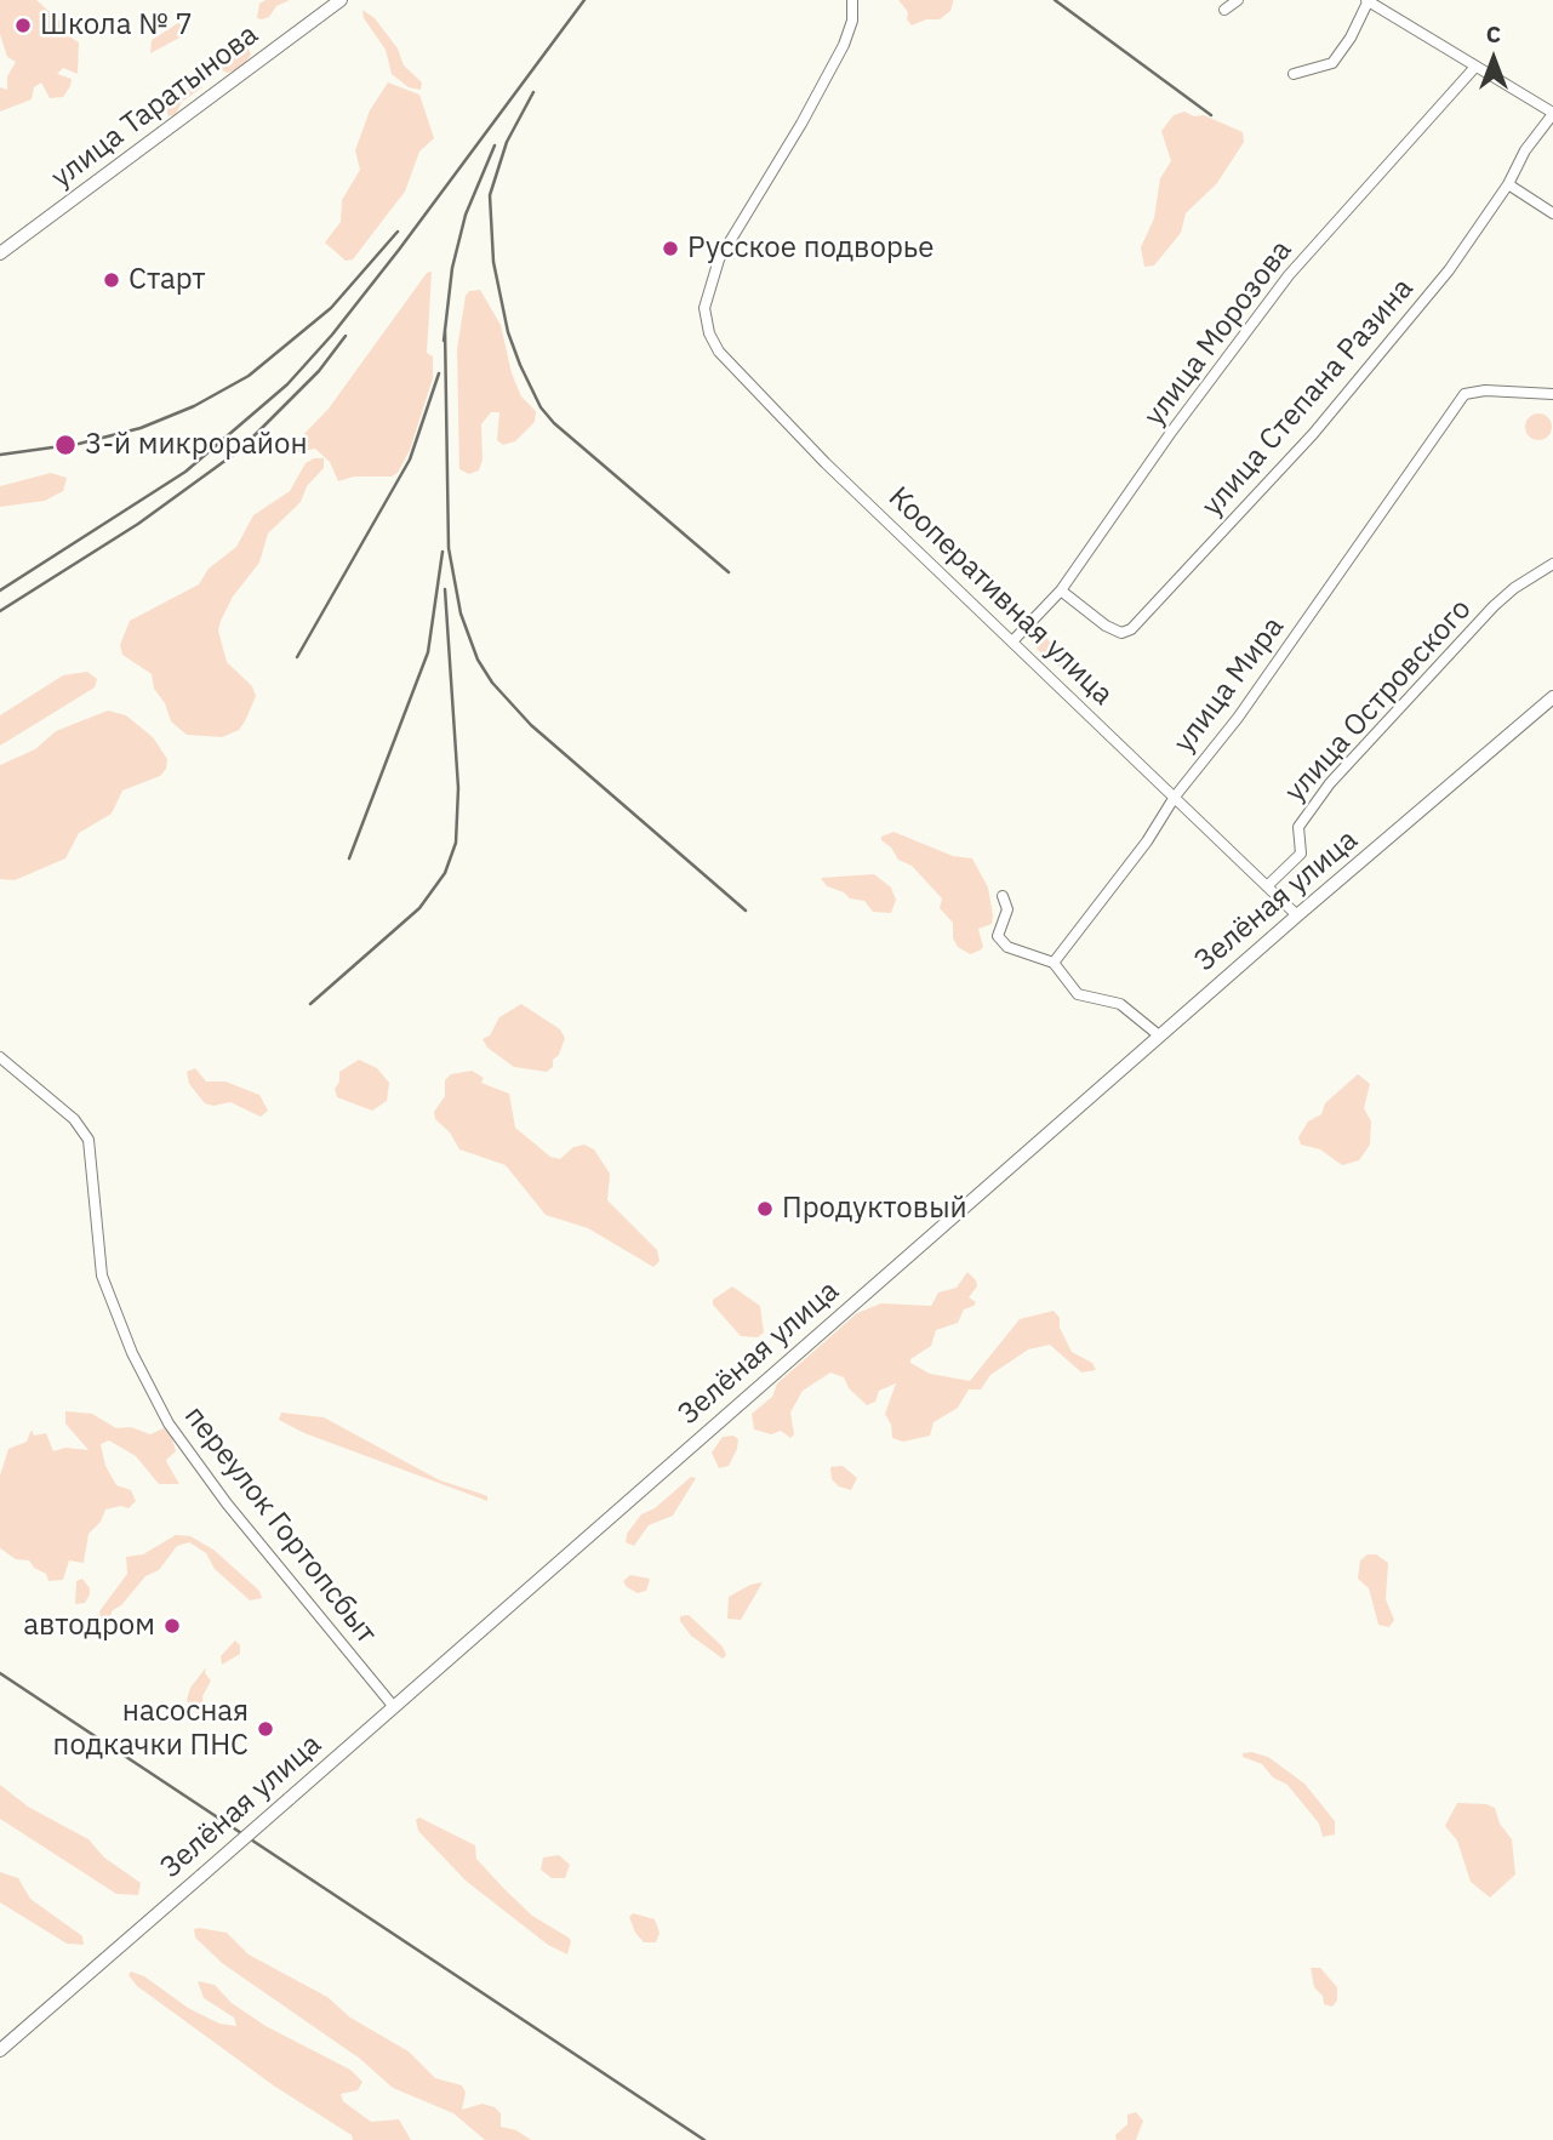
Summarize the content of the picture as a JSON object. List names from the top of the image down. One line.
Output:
{"streets":{"street":["улица Таратынова","улица Морозова","улица Степана Разина","Кооперативная улица","улица Мира","улица Островского","Зелёная улица","переулок Гортопсбыт"]},"crossings":[["улица Морозова","улица Степана Разина"],["улица Морозова","Кооперативная улица"],["Кооперативная улица","улица Мира"],["Кооперативная улица","улица Островского"],["Кооперативная улица","Зелёная улица"],["Зелёная улица","переулок Гортопсбыт"]],"places":["Школа № 7","Русское подворье","Старт","3-й микрорайон","Продуктовый","автодром","насосная подкачки ПНС"],"north":"top"}
